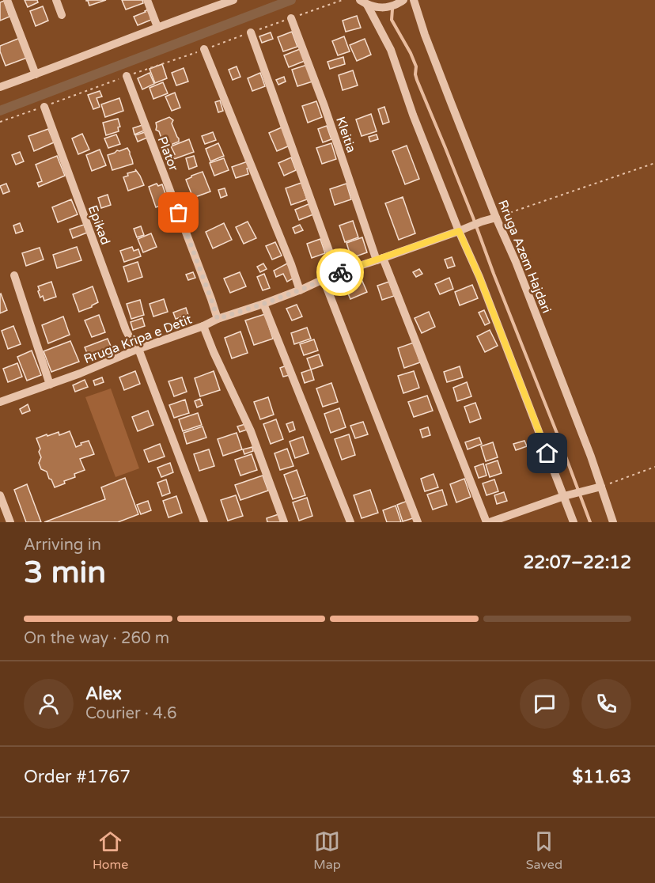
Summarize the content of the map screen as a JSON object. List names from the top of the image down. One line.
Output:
{"streets":{"street":["Kleitia","Plator","Epikad","Rruga Azem Hajdari","Rruga Kripa e Detit"]},"crossings":[["Kleitia","Rruga Kripa e Detit"],["Plator","Rruga Kripa e Detit"],["Epikad","Rruga Kripa e Detit"],["Rruga Azem Hajdari","Rruga Kripa e Detit"]],"page":{"heading":["3 min","Arriving in","22:07–22:12"],"panel":["Alex","Courier · 4.6","Order #1767","$11.63"],"bar":"On the way · 260 m","tabs":["Home","Map","Saved"]}}
